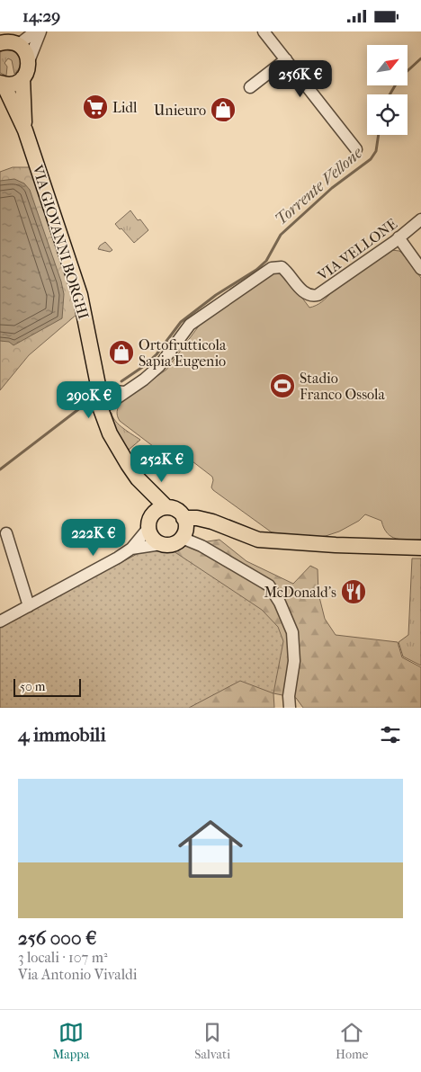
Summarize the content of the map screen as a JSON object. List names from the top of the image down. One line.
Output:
{"streets":{"main road":["VIA GIOVANNI BORGHI"],"street":["VIA VELLONE"]},"crossings":[["VIA GIOVANNI BORGHI","VIA VELLONE"]],"water":["Torrente Vellone"],"places":{"supermarket":["Lidl"],"shop":["Unieuro","Ortofrutticola Sapia Eugenio"],"sports":["Stadio Franco Ossola"],"restaurant":["McDonald's"]},"scale_bar":"50 m","north":"top right","page":{"status":"14:29","price":["256K €","290K €","252K €","222K €"],"scale":"50 m","heading":"4 immobili","list":[{"name":"256 000 €","note":"3 locali · 107 m² · Via Antonio Vivaldi"}],"tabs":["Mappa","Salvati","Home"]}}
